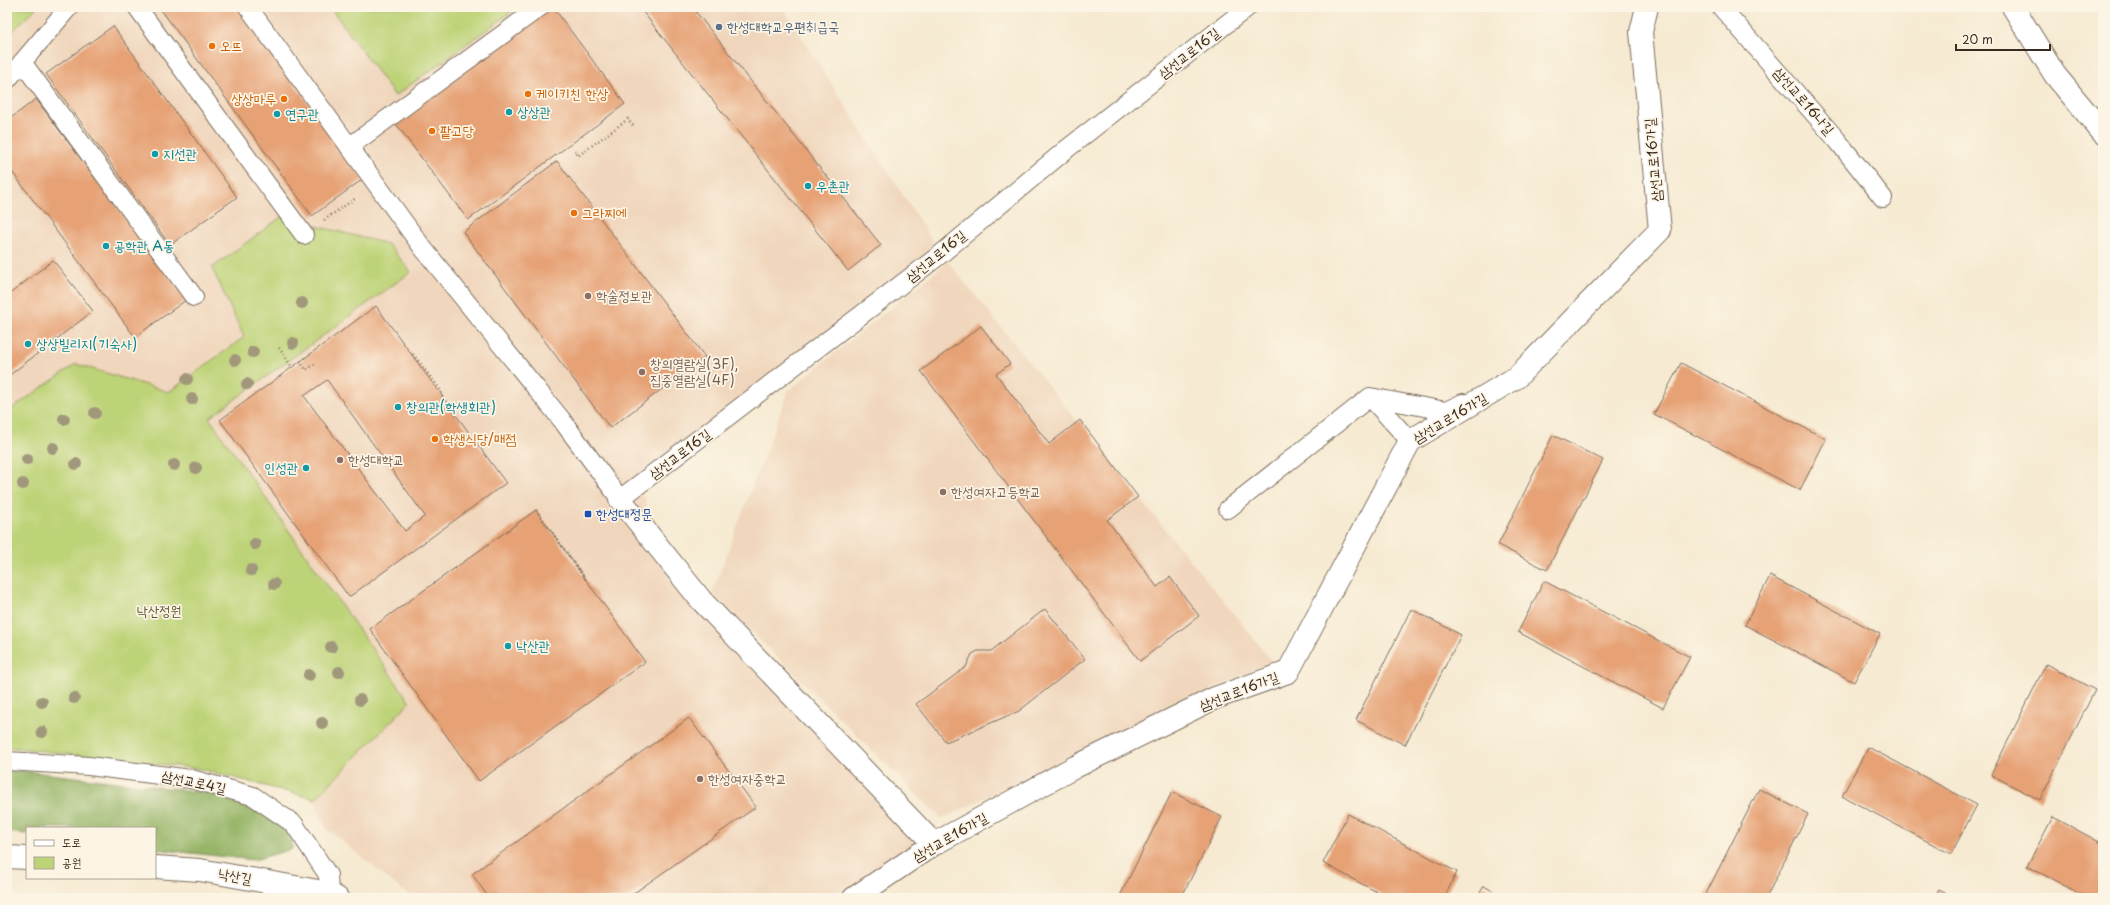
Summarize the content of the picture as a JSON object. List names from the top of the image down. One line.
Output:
{"streets":{"street":["삼선교로16가길","낙산길"],"lane":["삼선교로16길","삼선교로16나길","삼선교로4길"]},"crossings":[["삼선교로4길","낙산길"]],"parks":["낙산정원"],"places":{"other":["한성대학교우편취급국","오뜨","케이키친 한상","상상마루","상상관","연구관","팥고당","지선관","우촌관","그라찌에","공학관 A동","학술정보관","상상빌리지(기숙사)","창의열람실(3F), 집중열람실(4F)","창의관(학생회관)","학생식당/매점","한성대학교","인성관","한성여자고등학교","낙산관","한성여자중학교"],"transit":["한성대정문"]},"legend":["도로","공원"],"scale_bar":"20 m"}
